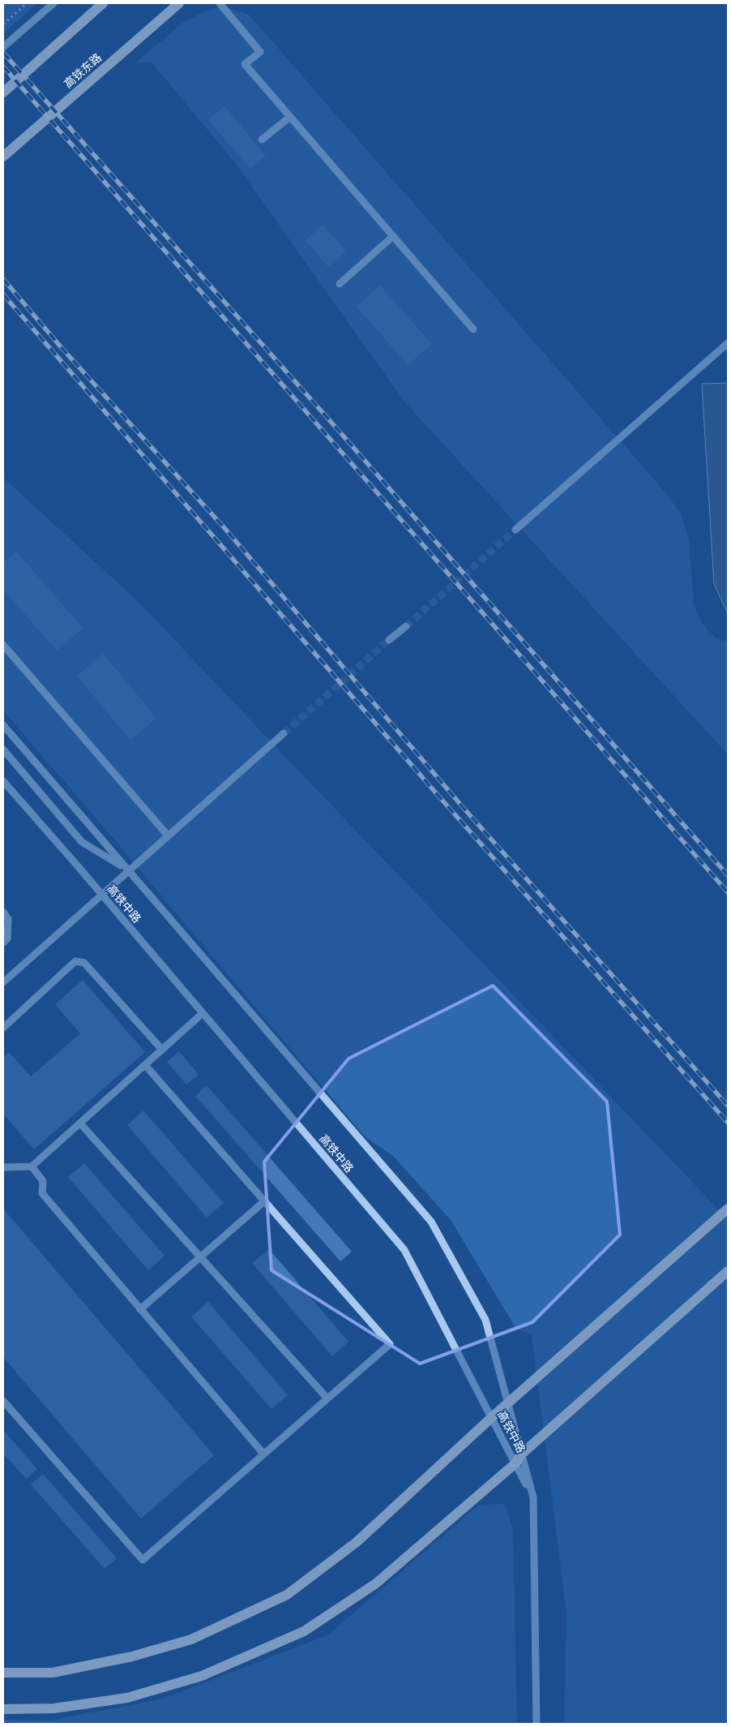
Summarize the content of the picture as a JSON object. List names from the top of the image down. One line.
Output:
{"streets":{"main road":["高铁东路"],"street":["高铁中路"]}}
